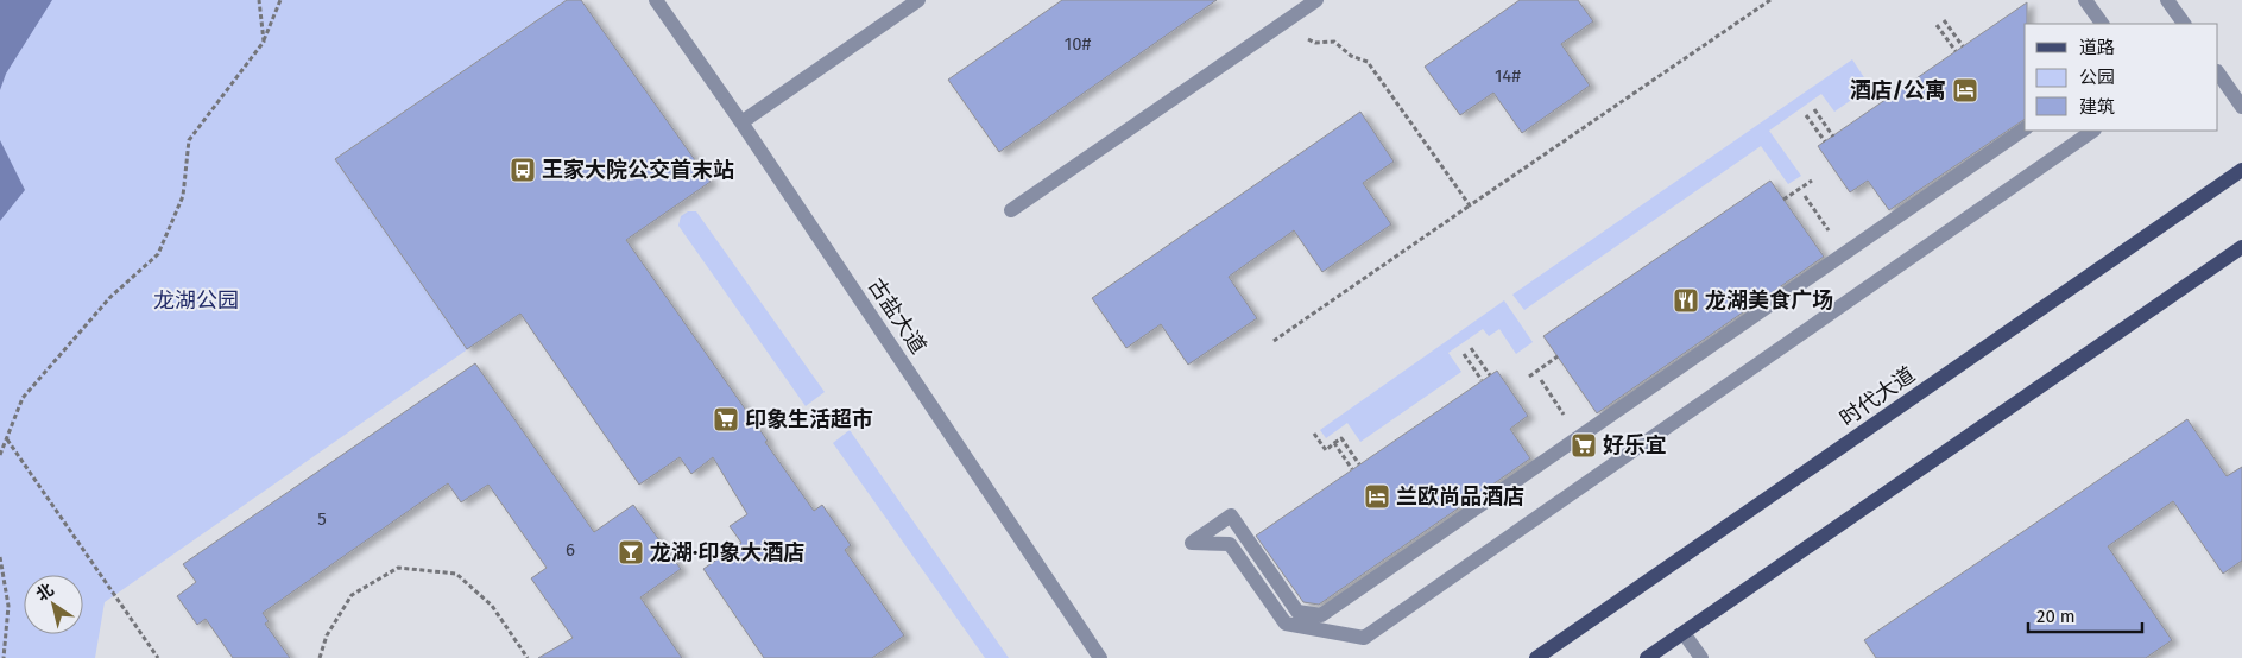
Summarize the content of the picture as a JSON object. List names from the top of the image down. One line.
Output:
{"streets":{"main road":["时代大道"],"street":["古盐大道"]},"parks":["龙湖公园"],"places":{"hotel":["酒店/公寓","兰欧尚品酒店"],"bus stop":["王家大院公交首末站"],"restaurant":["龙湖美食广场"],"supermarket":["印象生活超市","好乐宜"],"bar":["龙湖·印象大酒店"]},"house_numbers":["10#","14#","5","6"],"legend":["道路","公园","建筑"],"scale_bar":"20 m","north":"top left"}
